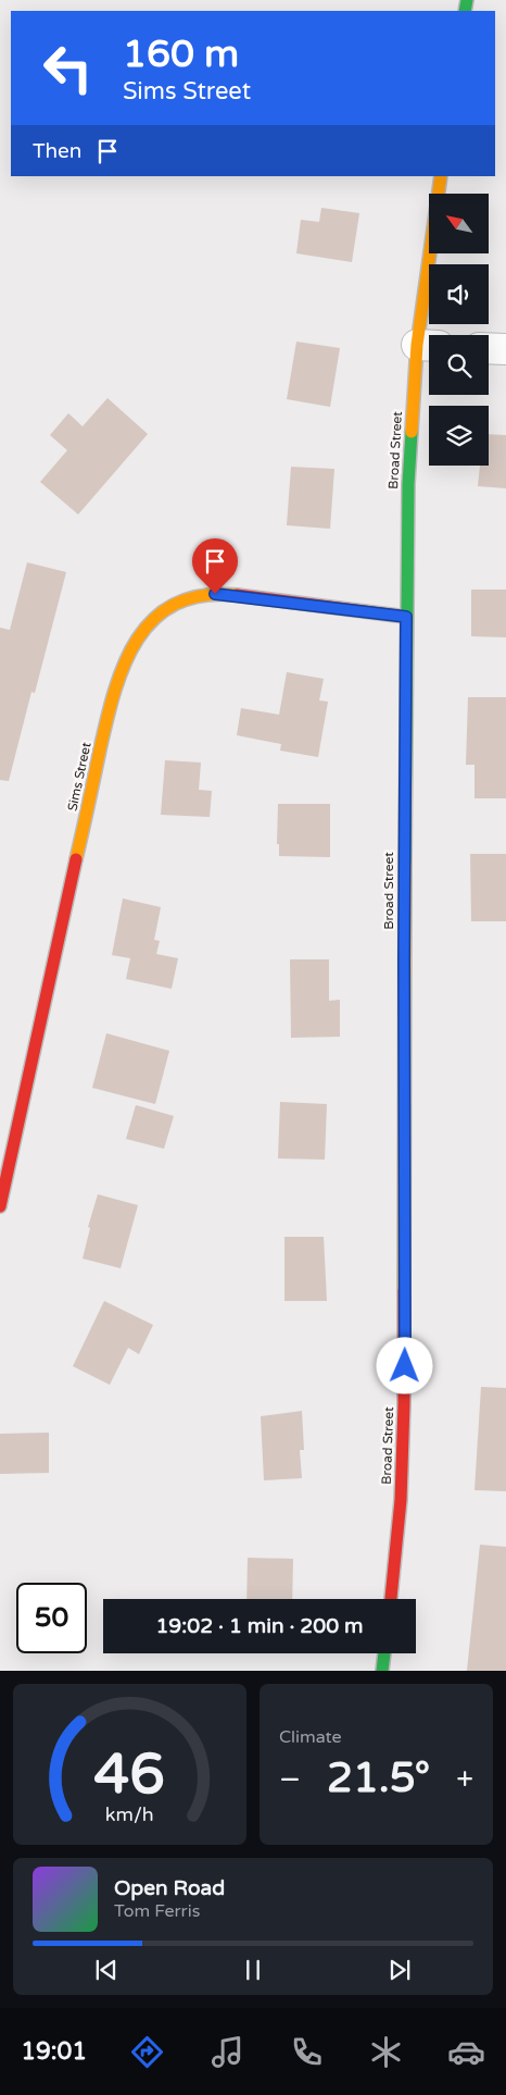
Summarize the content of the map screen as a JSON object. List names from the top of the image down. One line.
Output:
{"streets":{"main road":["Broad Street","Sims Street"]},"crossings":[["Broad Street","Sims Street"]],"north":"top left","page":{"turn":["160 m","Sims Street"],"then":"Then","limit":"50","trip":"19:02 · 1 min · 200 m","tile":"Climate","heat":["−","21.5°","+"],"song":["Open Road","Tom Ferris"],"tabs":"19:01","gauge":["46","km/h"]}}
